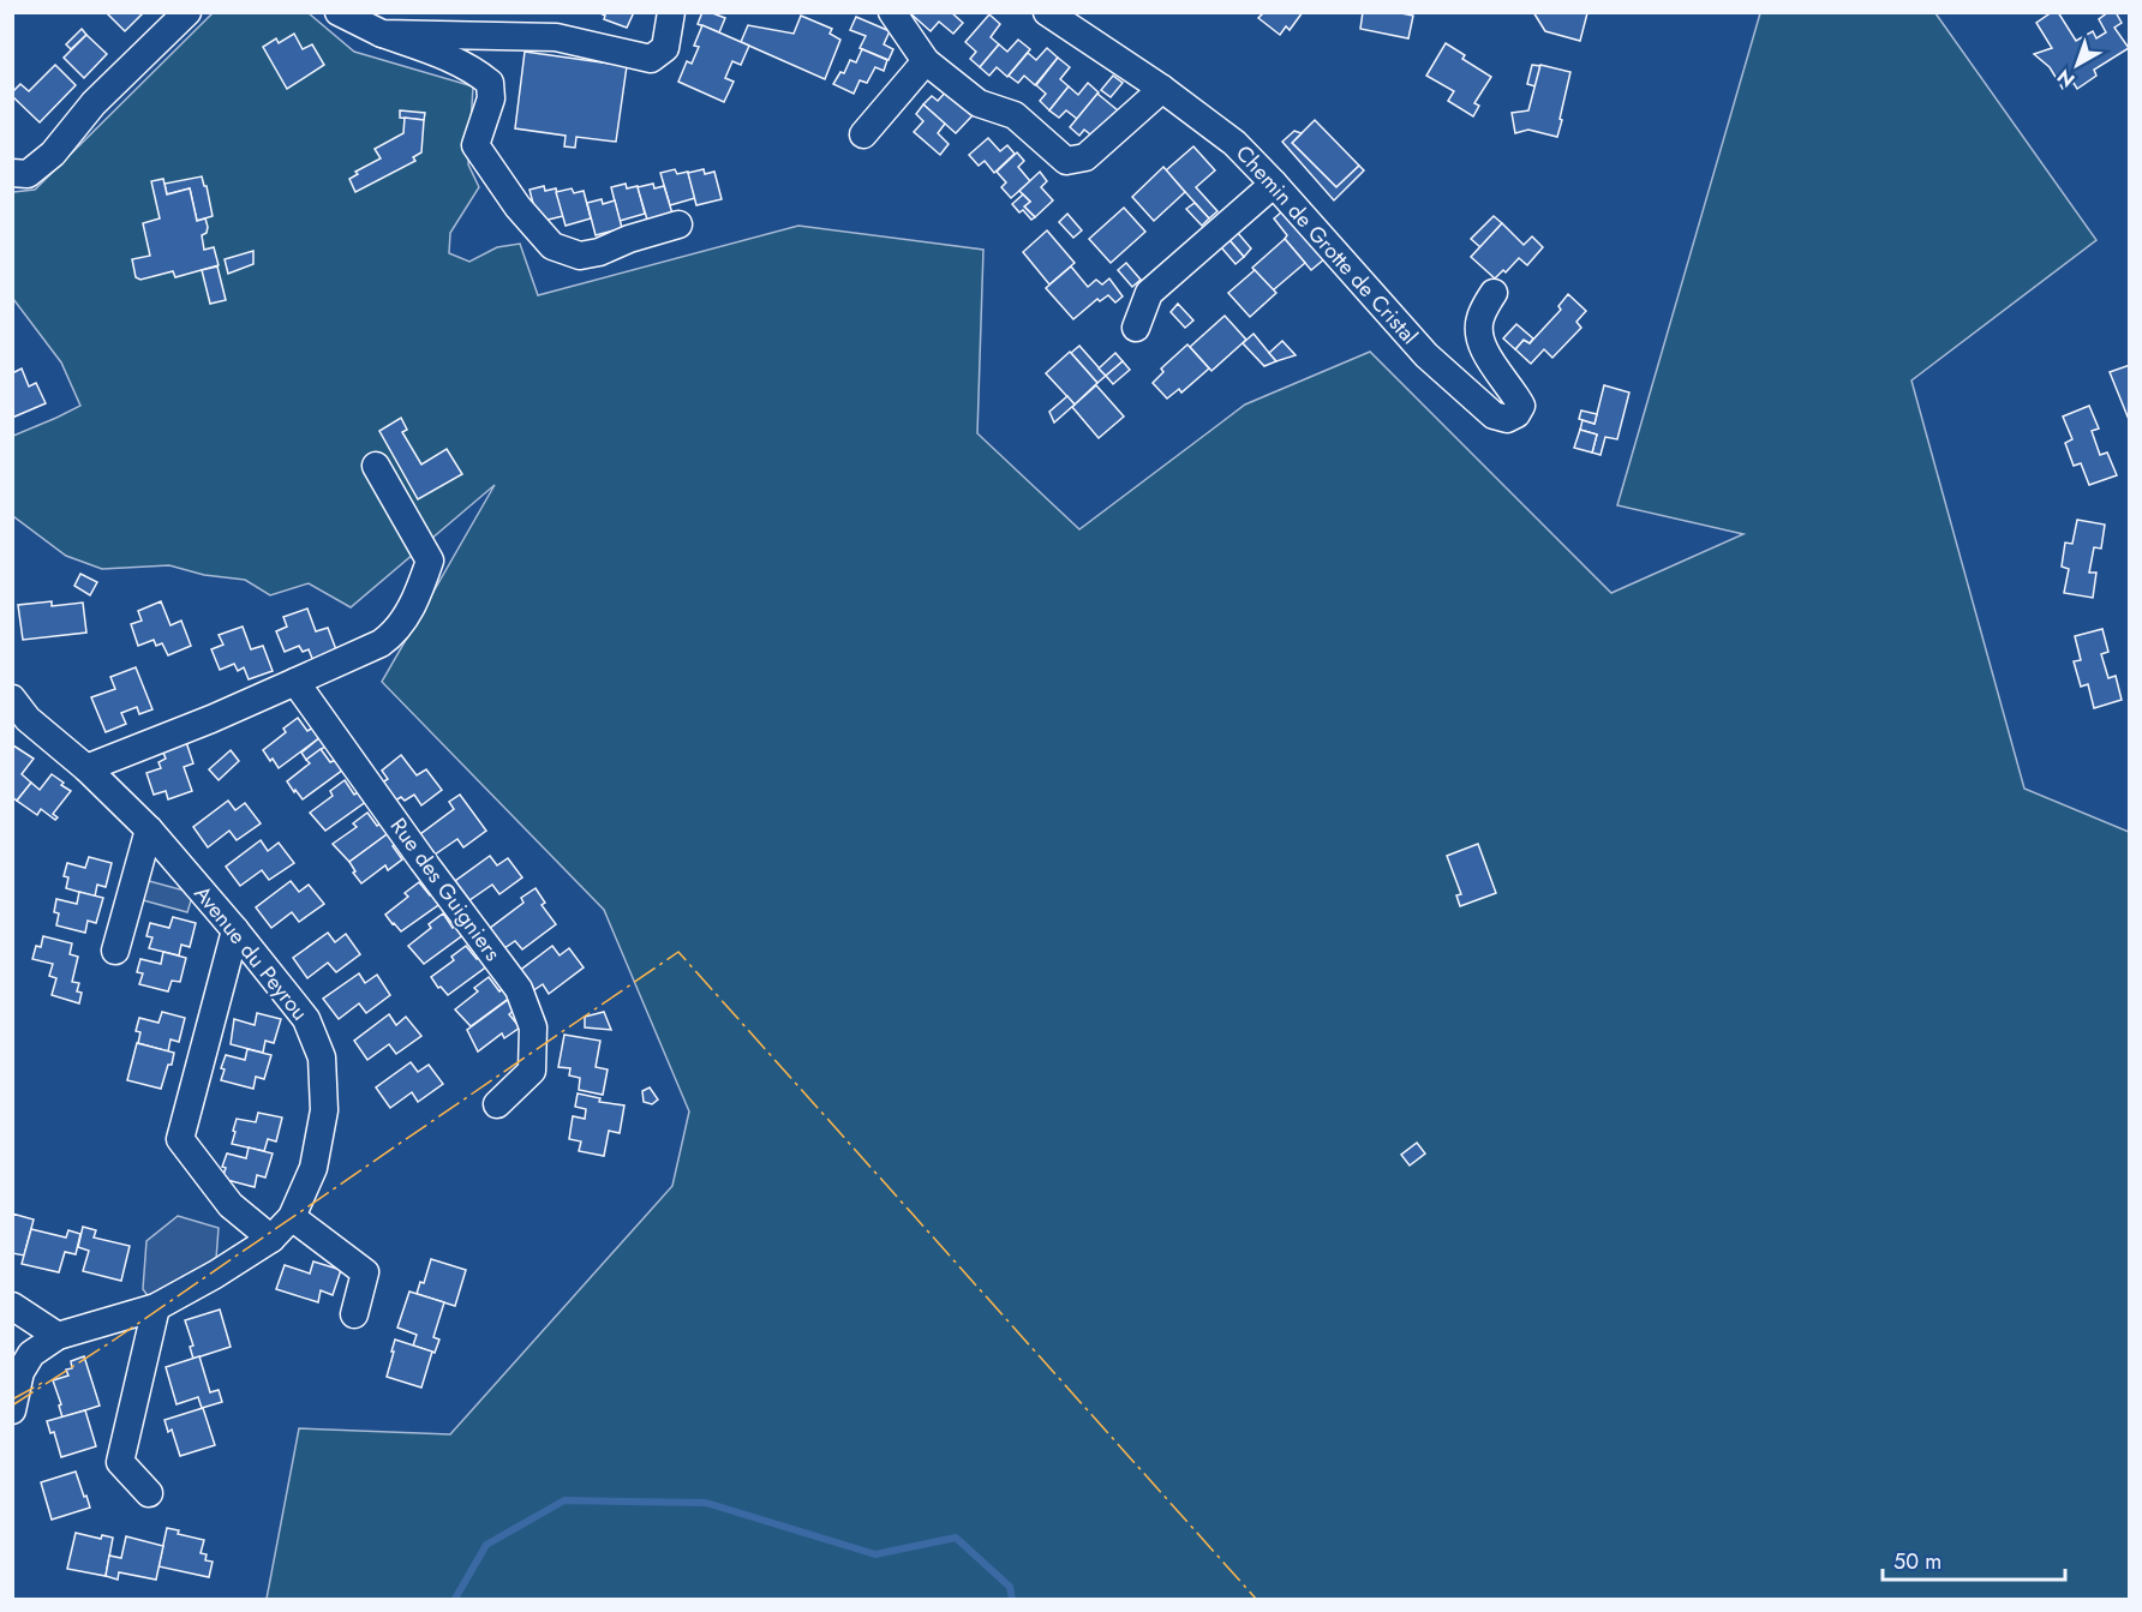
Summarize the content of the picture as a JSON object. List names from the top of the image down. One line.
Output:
{"streets":{"street":["Chemin de Grotte de Cristal","Rue des Guigniers","Avenue du Peyrou"]},"scale_bar":"50 m","north":"bottom left"}
